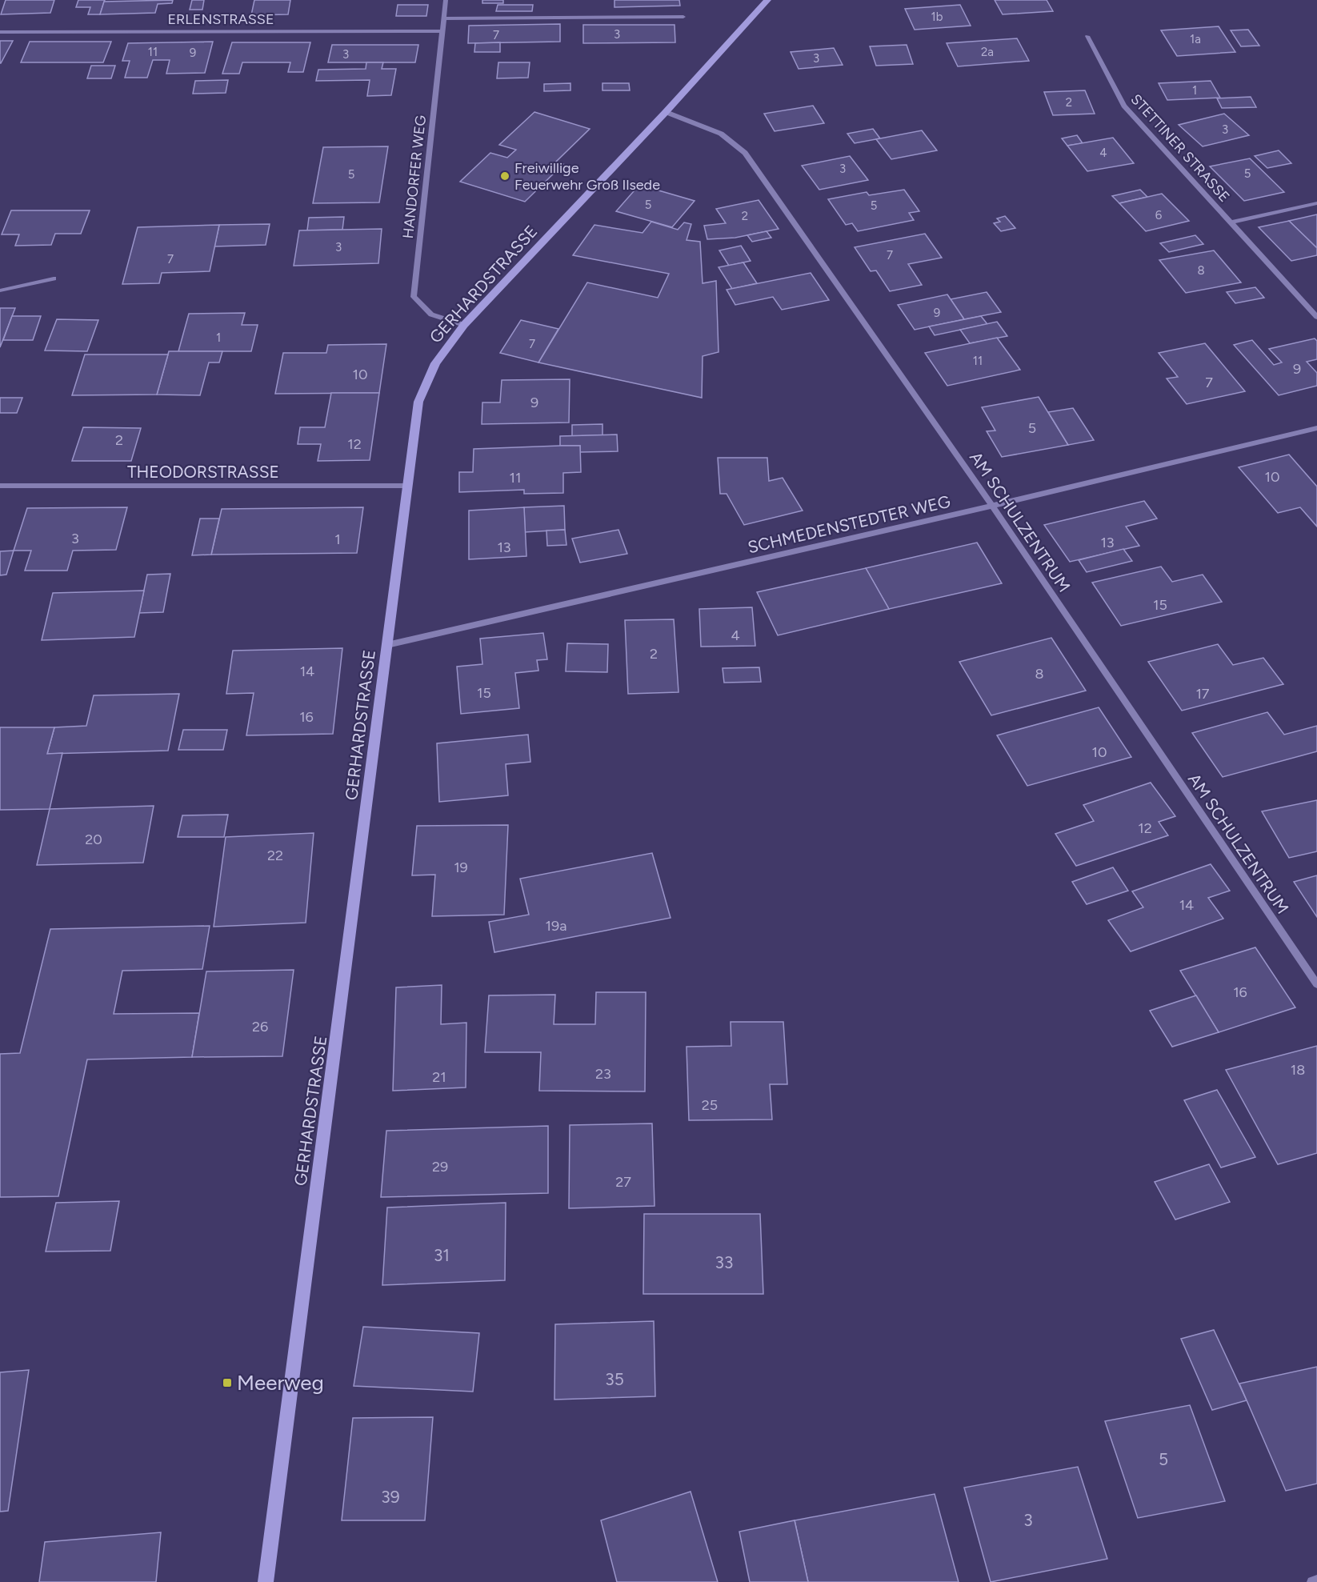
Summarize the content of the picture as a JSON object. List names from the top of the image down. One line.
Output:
{"streets":{"main road":["GERHARDSTRASSE"],"street":["ERLENSTRASSE","STETTINER STRASSE","HANDORFER WEG","THEODORSTRASSE","AM SCHULZENTRUM","SCHMEDENSTEDTER WEG"]},"crossings":[["ERLENSTRASSE","HANDORFER WEG"],["HANDORFER WEG","GERHARDSTRASSE"],["GERHARDSTRASSE","THEODORSTRASSE"],["GERHARDSTRASSE","AM SCHULZENTRUM"],["GERHARDSTRASSE","SCHMEDENSTEDTER WEG"],["AM SCHULZENTRUM","SCHMEDENSTEDTER WEG"]],"places":{"other":["Freiwillige Feuerwehr Groß Ilsede"],"transit":["Meerweg"]},"house_numbers":["1b","3","7","1a","11","2a","9","3","3","1","2","3","4","3","5","5","5","5","6","2","3","7","7","8","9","1","7","11","9","10","7","9","5","2","12","10","11","3","1","13","13","15","4","2","14","8","15","17","16","10","12","20","22","19","14","19a","16","26","18","23","21","25","29","27","31","33","35","5","39","3"]}
